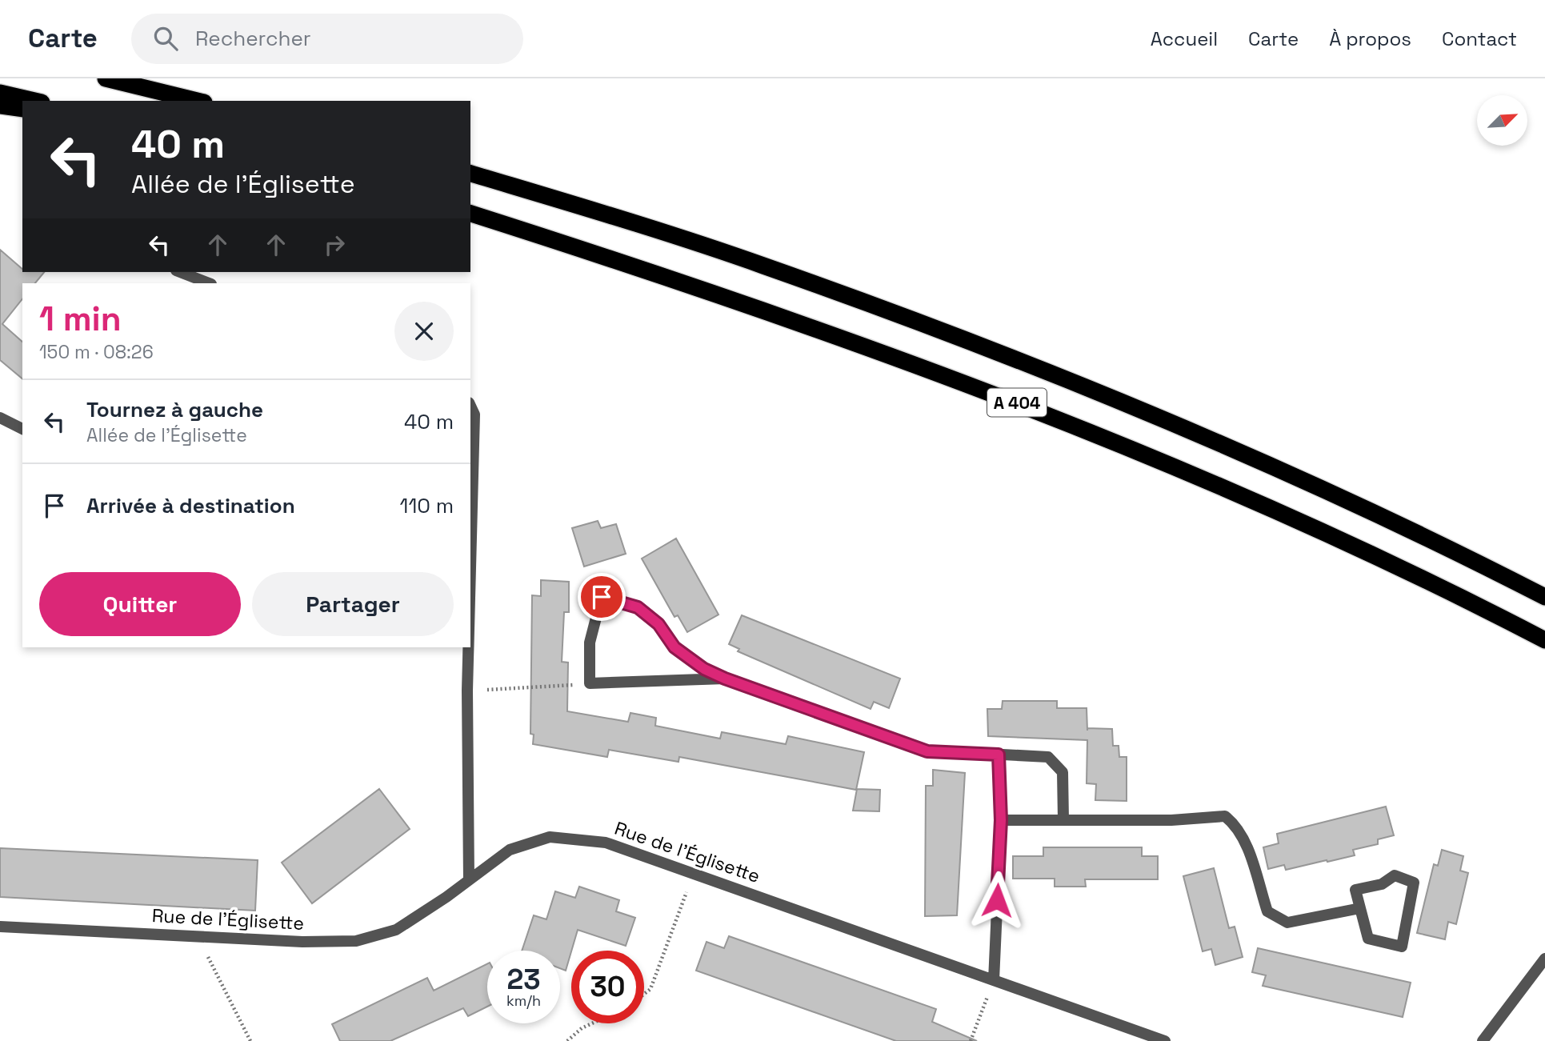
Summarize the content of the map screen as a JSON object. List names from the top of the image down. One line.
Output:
{"streets":{"highway":["A 404"],"street":["Rue de l'Églisette"]},"north":"top right","page":{"header":"Carte","search":"Rechercher","nav":["Accueil","Carte","À propos","Contact"],"turn":["40 m","Allée de l'Églisette"],"heading":["1 min","150 m · 08:26"],"list":[{"name":"Tournez à gauche","note":"Allée de l'Églisette","value":"40 m"},{"name":"Arrivée à destination","value":"110 m"}],"buttons":["Quitter","Partager"],"speed":"23 km/h","limit":"30"}}
